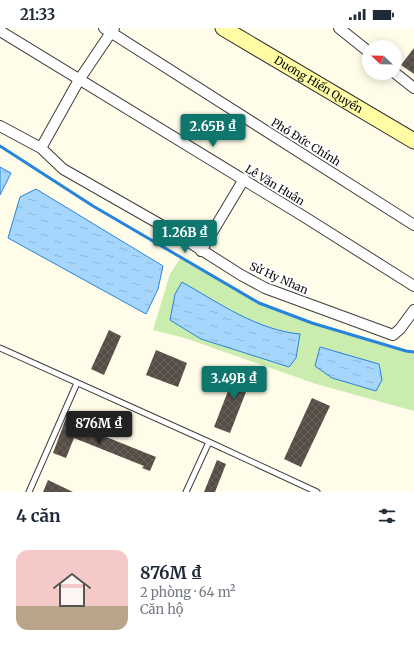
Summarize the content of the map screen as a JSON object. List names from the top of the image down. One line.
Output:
{"streets":{"street":["Duơng Hiến Quyền","Phó Đức Chính","Lê Văn Huân","Sử Hy Nhan"]},"north":"left","page":{"status":"21:33","price":["2.65B ₫","1.26B ₫","3.49B ₫","876M ₫"],"heading":"4 căn","list":[{"name":"876M ₫","note":"2 phòng · 64 m² · Căn hộ"}]}}
